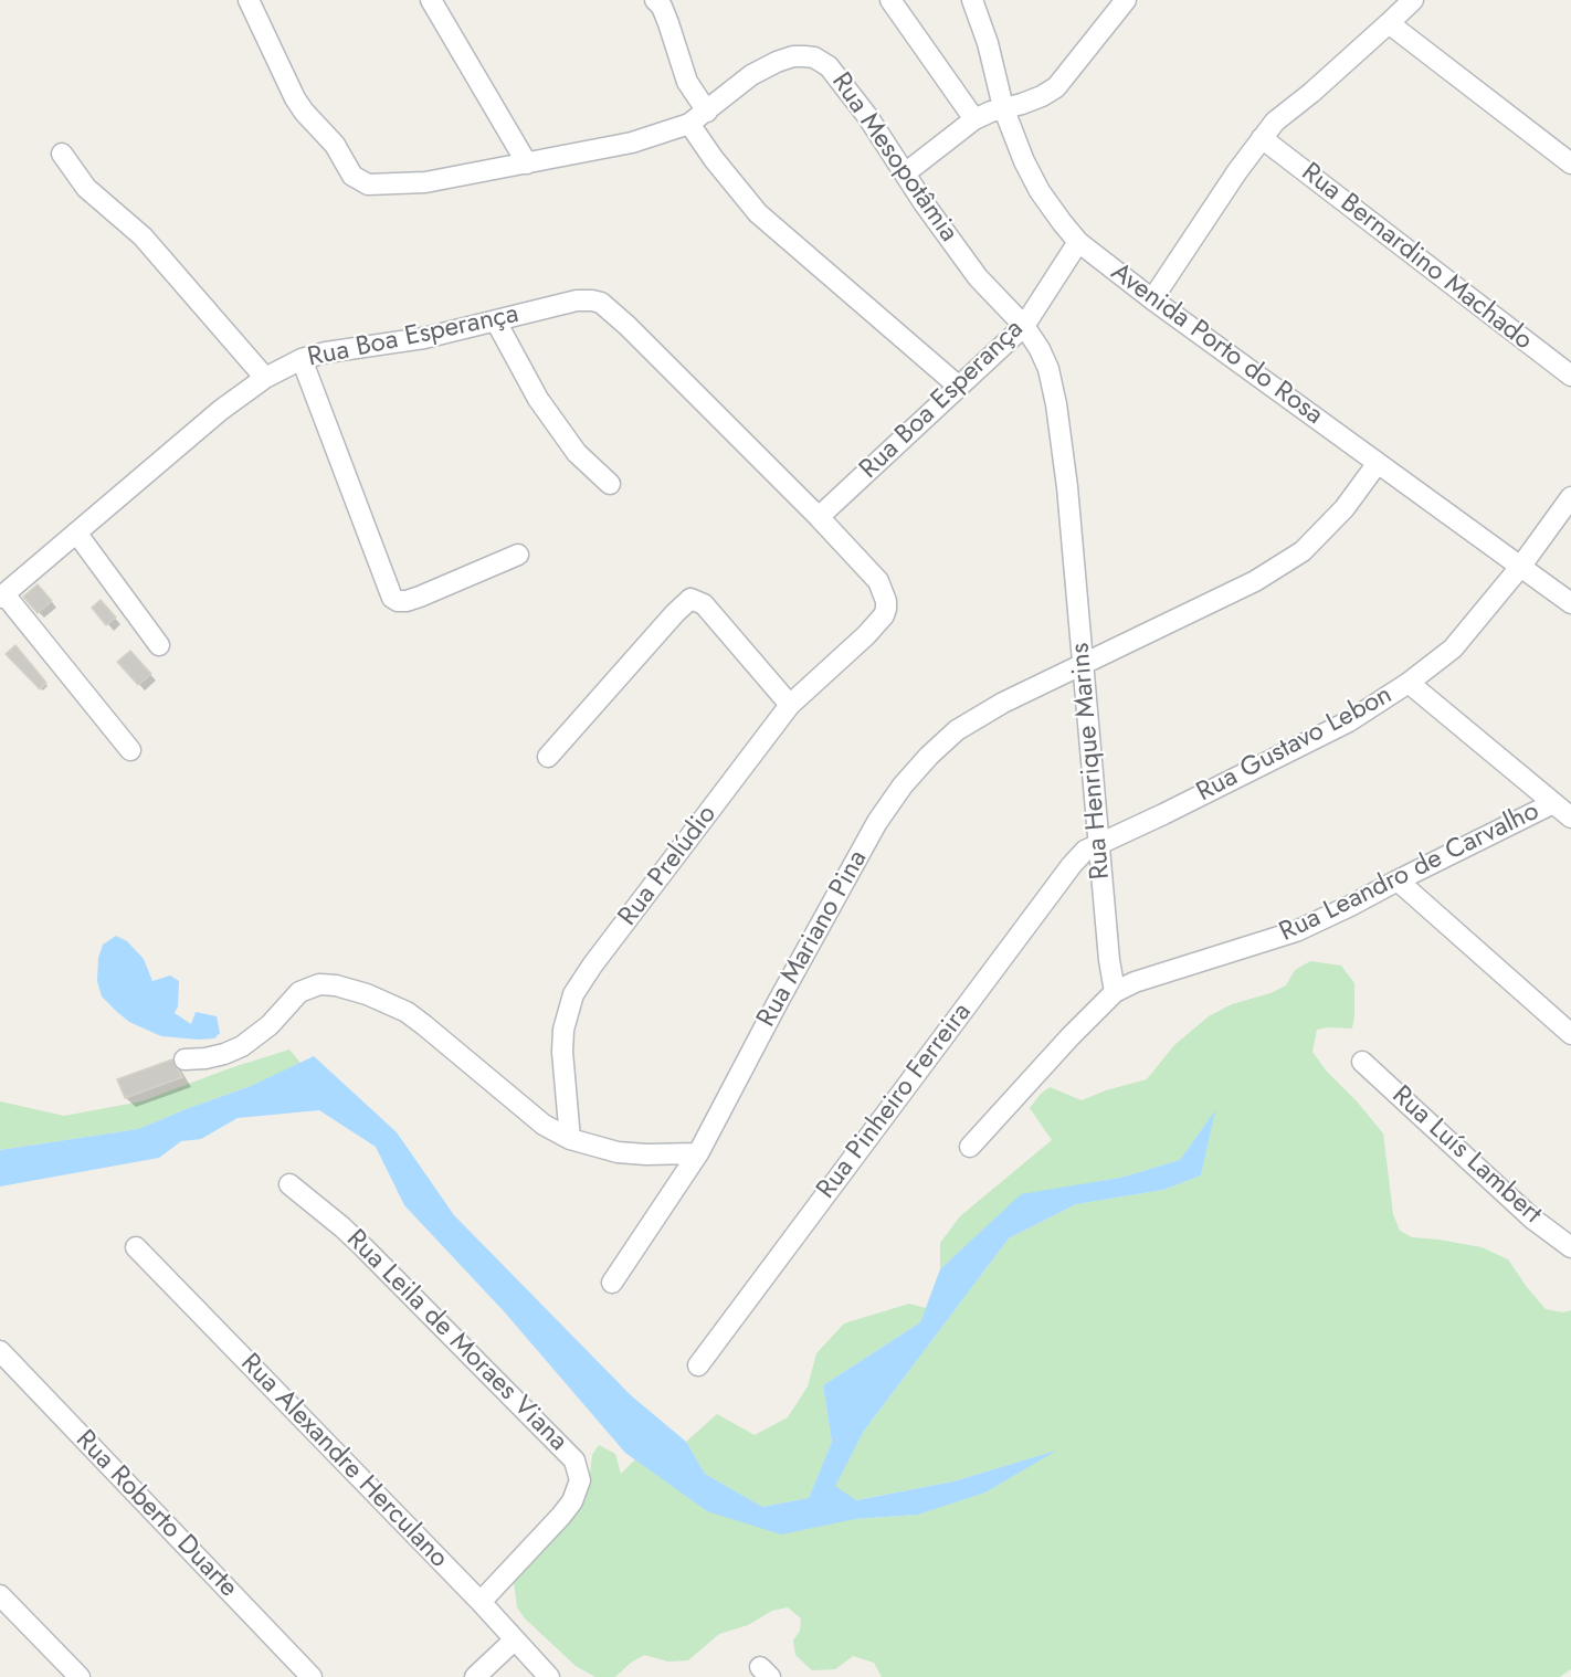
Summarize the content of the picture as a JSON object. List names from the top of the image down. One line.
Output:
{"streets":{"street":["Rua Mesopotâmia","Rua Bernardino Machado","Rua Boa Esperança","Avenida Porto do Rosa","Rua Gustavo Lebon","Rua Henrique Marins","Rua Prelúdio","Rua Leandro de Carvalho","Rua Mariano Pina","Rua Pinheiro Ferreira","Rua Luís Lambert","Rua Leila de Moraes Viana","Rua Alexandre Herculano","Rua Roberto Duarte"]},"crossings":[["Rua Mesopotâmia","Rua Boa Esperança"],["Rua Mesopotâmia","Rua Henrique Marins"],["Rua Boa Esperança","Avenida Porto do Rosa"],["Rua Boa Esperança","Rua Henrique Marins"],["Rua Boa Esperança","Rua Prelúdio"],["Avenida Porto do Rosa","Rua Gustavo Lebon"],["Avenida Porto do Rosa","Rua Mariano Pina"],["Rua Gustavo Lebon","Rua Henrique Marins"],["Rua Gustavo Lebon","Rua Pinheiro Ferreira"],["Rua Henrique Marins","Rua Leandro de Carvalho"],["Rua Henrique Marins","Rua Mariano Pina"],["Rua Henrique Marins","Rua Pinheiro Ferreira"],["Rua Leila de Moraes Viana","Rua Alexandre Herculano"]]}
